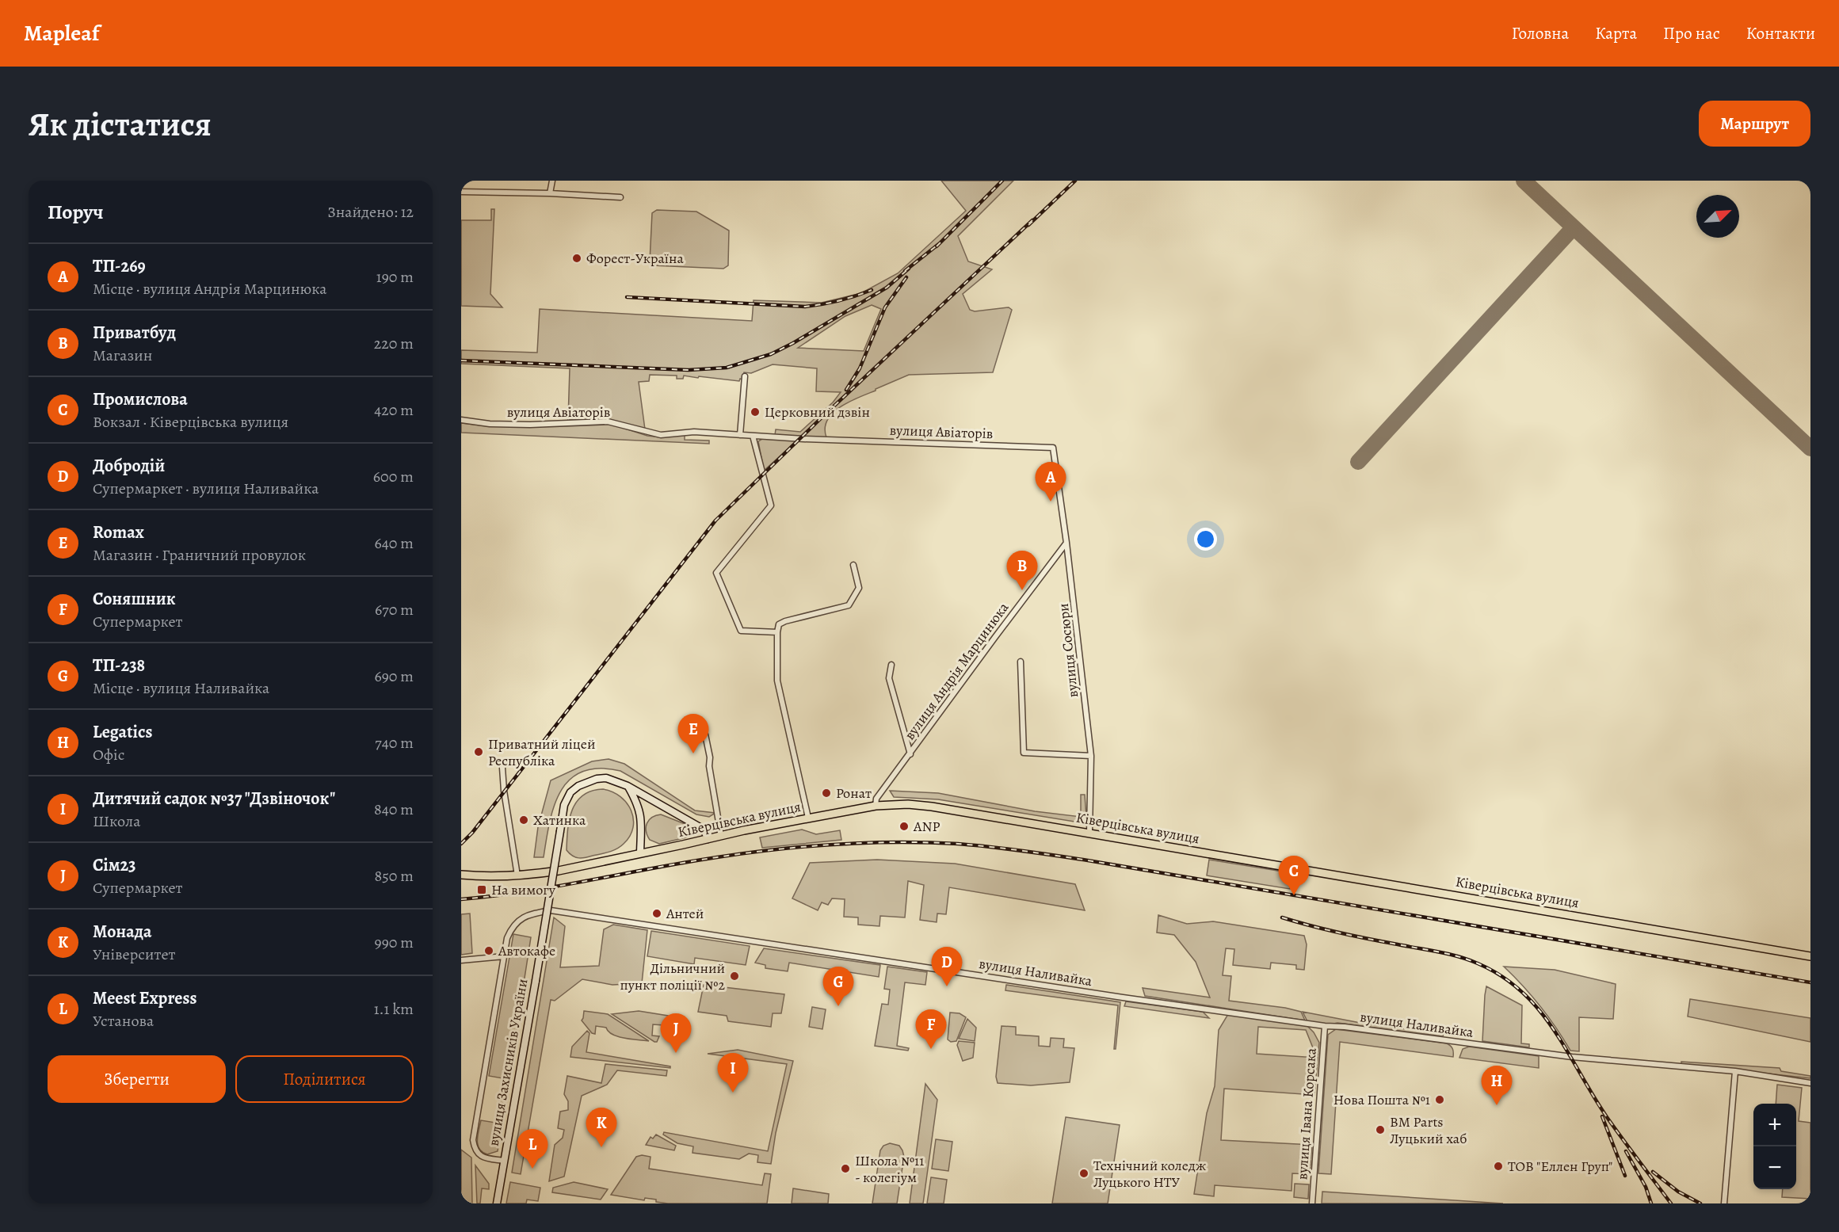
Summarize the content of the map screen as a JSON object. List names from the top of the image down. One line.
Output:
{"streets":{"main road":["Ківерцівська вулиця","вулиця Захисників України"],"street":["вулиця Авіаторів","вулиця Сосюри","вулиця Андрія Марцинюка","вулиця Наливайка","вулиця Івана Корсака"]},"crossings":[["вулиця Авіаторів","вулиця Сосюри"],["вулиця Авіаторів","вулиця Андрія Марцинюка"],["вулиця Сосюри","вулиця Андрія Марцинюка"],["вулиця Сосюри","Ківерцівська вулиця"],["вулиця Андрія Марцинюка","Ківерцівська вулиця"],["Ківерцівська вулиця","вулиця Захисників України"],["вулиця Наливайка","вулиця Захисників України"],["вулиця Наливайка","вулиця Івана Корсака"]],"places":{"other":["Форест-Україна","Церковний дзвін","Приватний ліцей Республіка","Ронат","Хатинка","ANP","Антей","Автокафе","Дільничний пункт поліції №2","Нова Пошта №1","BM Parts Луцький хаб","ТОВ \"Еллен Груп\"","Школа №11 - колегіум","Технічний коледж Луцького НТУ"],"transit":["На вимогу"]},"north":"top right","page":{"header":"Mapleaf","nav":["Головна","Карта","Про нас","Контакти"],"buttons":["Маршрут",["Зберегти","Поділитися"]],"title":"Як дістатися","heading":["Поруч","Знайдено: 12"],"list":[{"mark":"A","name":"ТП-269","note":"Місце · вулиця Андрія Марцинюка","value":"190 m"},{"mark":"B","name":"Приватбуд","note":"Магазин","value":"220 m"},{"mark":"C","name":"Промислова","note":"Вокзал · Ківерцівська вулиця","value":"420 m"},{"mark":"D","name":"Добродій","note":"Супермаркет · вулиця Наливайка","value":"600 m"},{"mark":"E","name":"Romax","note":"Магазин · Граничний провулок","value":"640 m"},{"mark":"F","name":"Соняшник","note":"Супермаркет","value":"670 m"},{"mark":"G","name":"ТП-238","note":"Місце · вулиця Наливайка","value":"690 m"},{"mark":"H","name":"Legatics","note":"Офіс","value":"740 m"},{"mark":"I","name":"Дитячий садок №37 \"Дзвіночок\"","note":"Школа","value":"840 m"},{"mark":"J","name":"Сім23","note":"Супермаркет","value":"850 m"},{"mark":"K","name":"Монада","note":"Університет","value":"990 m"},{"mark":"L","name":"Meest Express","note":"Установа","value":"1.1 km"}],"pins":["A","B","E","C","D","G","F","J","I","H","K","L"],"map_buttons":["+","−"]}}
